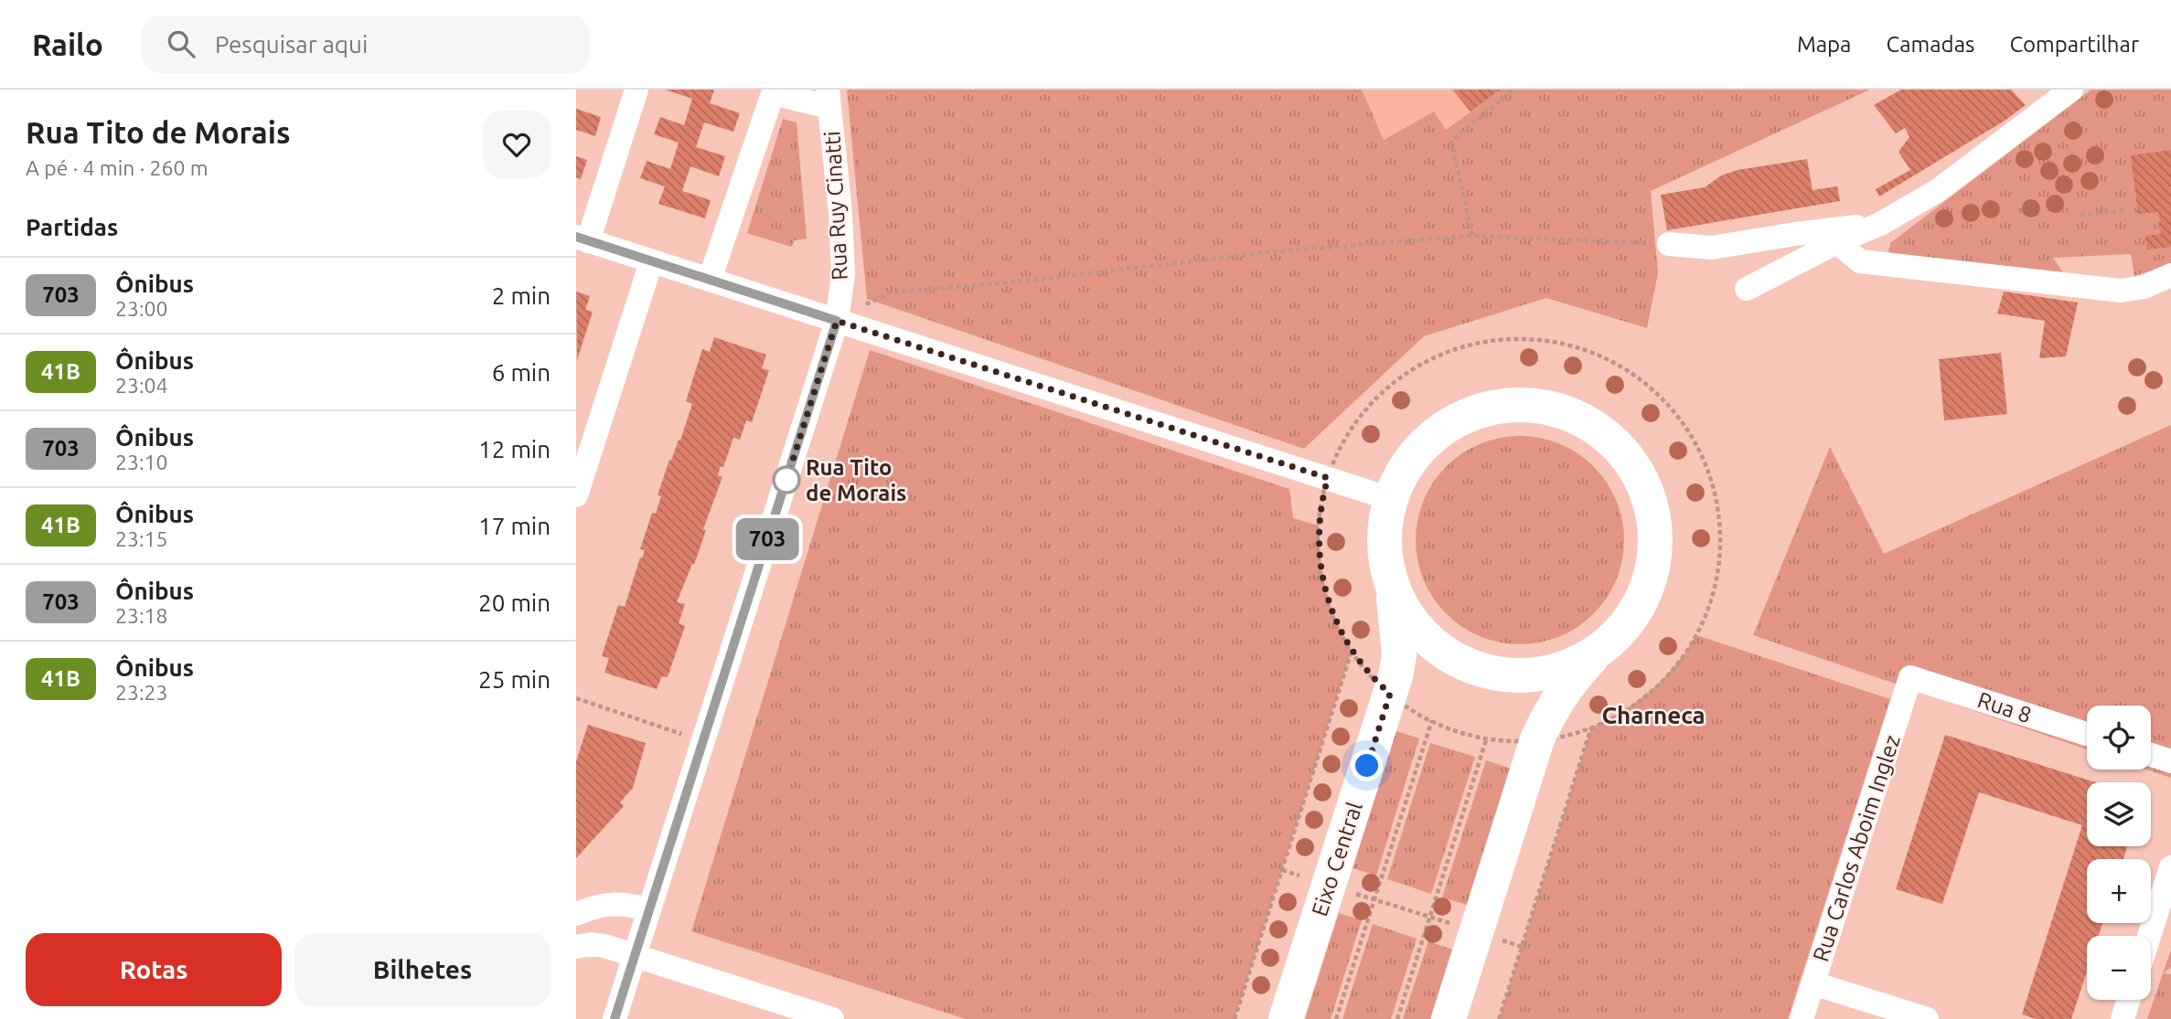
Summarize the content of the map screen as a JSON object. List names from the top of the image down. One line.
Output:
{"streets":{"main road":["Eixo Central"],"street":["Rua Ruy Cinatti","Rua 8","Rua Carlos Aboim Inglez"]},"crossings":[["Rua 8","Rua Carlos Aboim Inglez"]],"districts":["Charneca"],"places":["Rua Tito de Morais"],"lines":["bus line 703"],"page":{"header":"Railo","search":"Pesquisar aqui","nav":["Mapa","Camadas","Compartilhar"],"heading":[["Rua Tito de Morais","A pé · 4 min · 260 m"],"Partidas"],"on_map":"703","list":[{"mark":"703","name":"Ônibus","note":"23:00","value":"2 min"},{"mark":"41B","name":"Ônibus","note":"23:04","value":"6 min"},{"mark":"703","name":"Ônibus","note":"23:10","value":"12 min"},{"mark":"41B","name":"Ônibus","note":"23:15","value":"17 min"},{"mark":"703","name":"Ônibus","note":"23:18","value":"20 min"},{"mark":"41B","name":"Ônibus","note":"23:23","value":"25 min"}],"map_buttons":["+","−"],"buttons":["Rotas","Bilhetes"]}}
